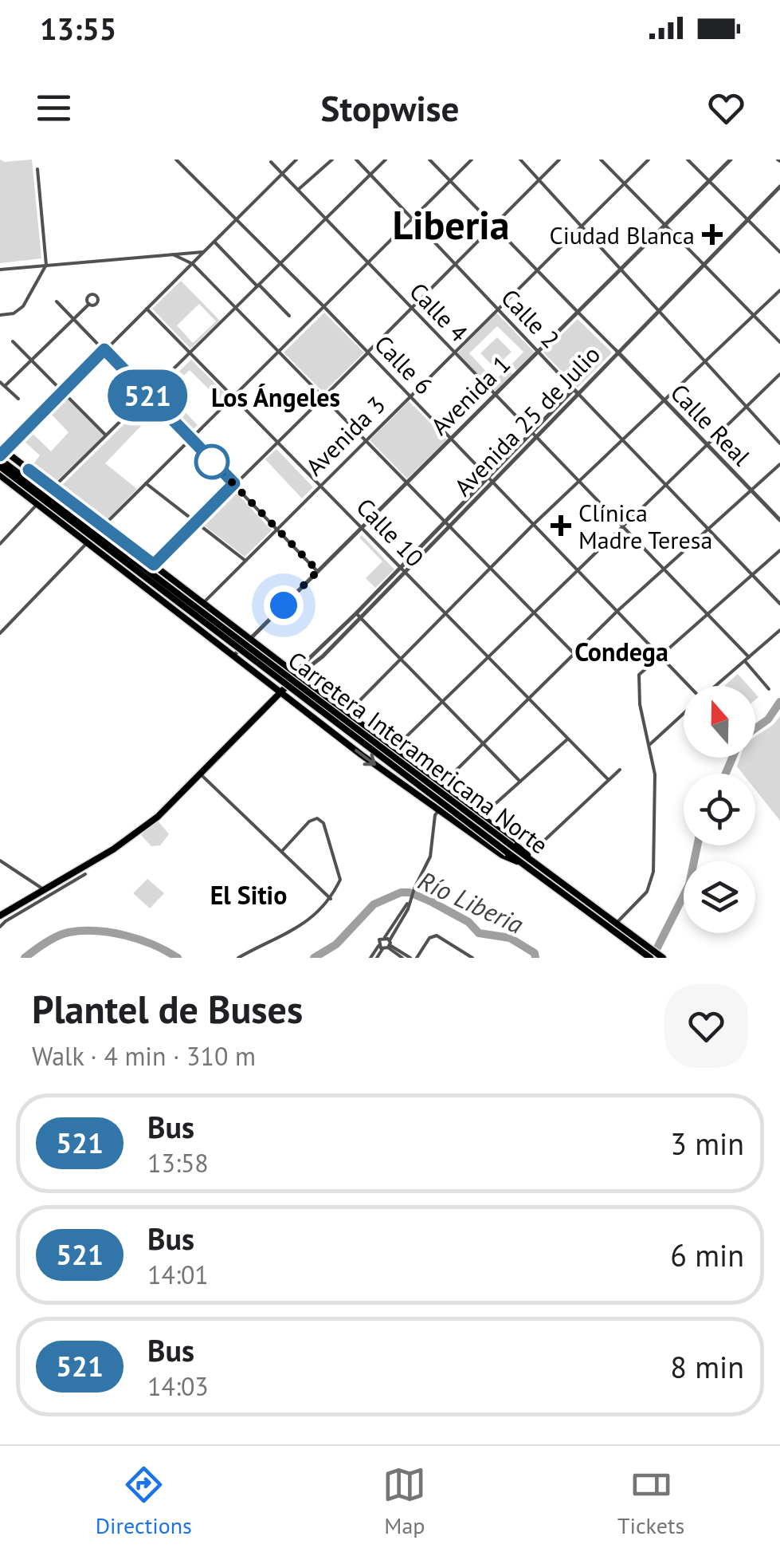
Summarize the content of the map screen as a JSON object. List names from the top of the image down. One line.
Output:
{"streets":{"main road":["Avenida 25 de Julio","Carretera Interamericana Norte"],"street":["Calle 4","Calle 2","Calle 6","Avenida 1","Calle Real","Avenida 3","Calle 10"]},"crossings":[["Calle 4","Avenida 1"],["Calle 4","Avenida 25 de Julio"],["Calle 4","Avenida 3"],["Calle 2","Avenida 1"],["Calle 2","Avenida 25 de Julio"],["Calle 2","Avenida 3"],["Calle 6","Avenida 1"],["Calle 6","Avenida 25 de Julio"],["Calle 6","Avenida 3"],["Avenida 1","Calle 10"],["Avenida 25 de Julio","Calle Real"],["Avenida 25 de Julio","Calle 10"],["Avenida 3","Calle 10"]],"districts":["Liberia","Los Ángeles","Condega","El Sitio"],"water":["Río Liberia"],"places":{"health":["Ciudad Blanca","Clínica Madre Teresa"]},"lines":["bus line 521"],"north":"top","page":{"status":"13:55","header":"Stopwise","on_map":"521","heading":["Plantel de Buses","Walk · 4 min · 310 m"],"list":[{"mark":"521","name":"Bus","note":"13:58","value":"3 min"},{"mark":"521","name":"Bus","note":"14:01","value":"6 min"},{"mark":"521","name":"Bus","note":"14:03","value":"8 min"}],"tabs":["Directions","Map","Tickets"]}}
